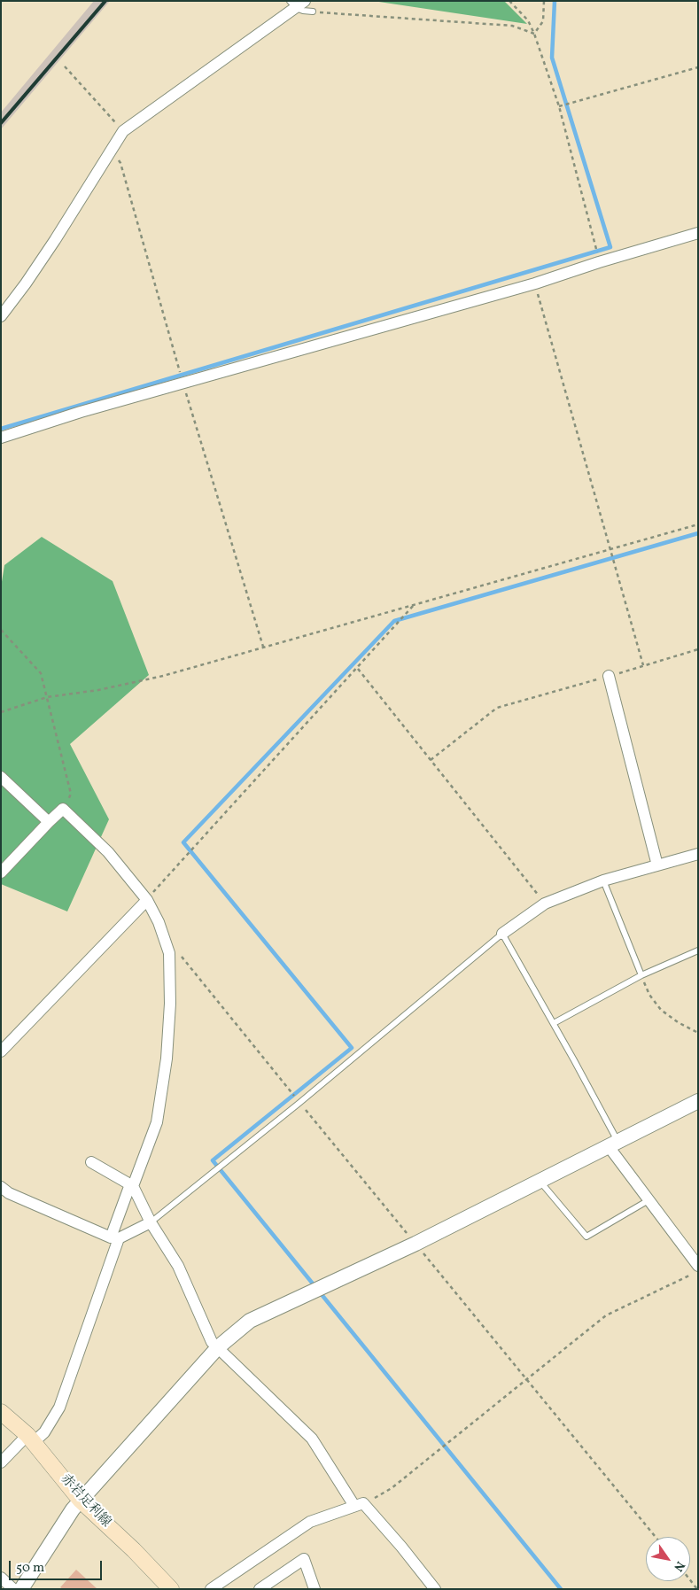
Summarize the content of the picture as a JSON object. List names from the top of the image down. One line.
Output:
{"streets":{"main road":["赤岩足利線"]},"scale_bar":"50 m","north":"bottom right"}
